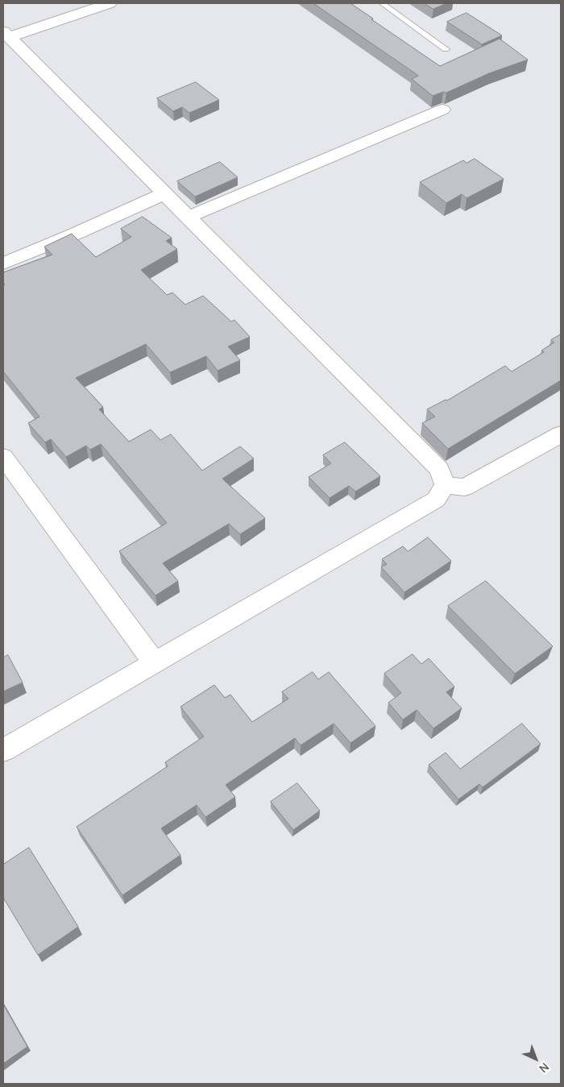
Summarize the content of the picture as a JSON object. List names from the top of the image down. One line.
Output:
{"north":"bottom right"}
